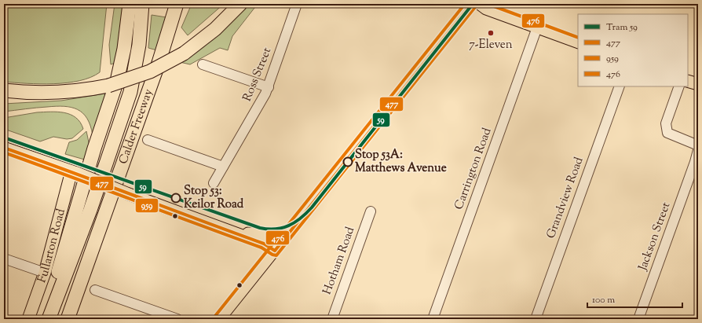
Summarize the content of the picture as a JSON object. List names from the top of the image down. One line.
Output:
{"streets":{"highway":["Calder Freeway"],"main road":["Fullarton Road"],"street":["Ross Street","Carrington Road","Grandview Road","Jackson Street","Hotham Road"]},"places":["7-Eleven","Stop 53A: Matthews Avenue","Stop 53: Keilor Road"],"lines":["tram line 59","transit line 477","transit line 476","transit line 959"],"legend":["Tram 59","477","959","476"],"scale_bar":"100 m"}
